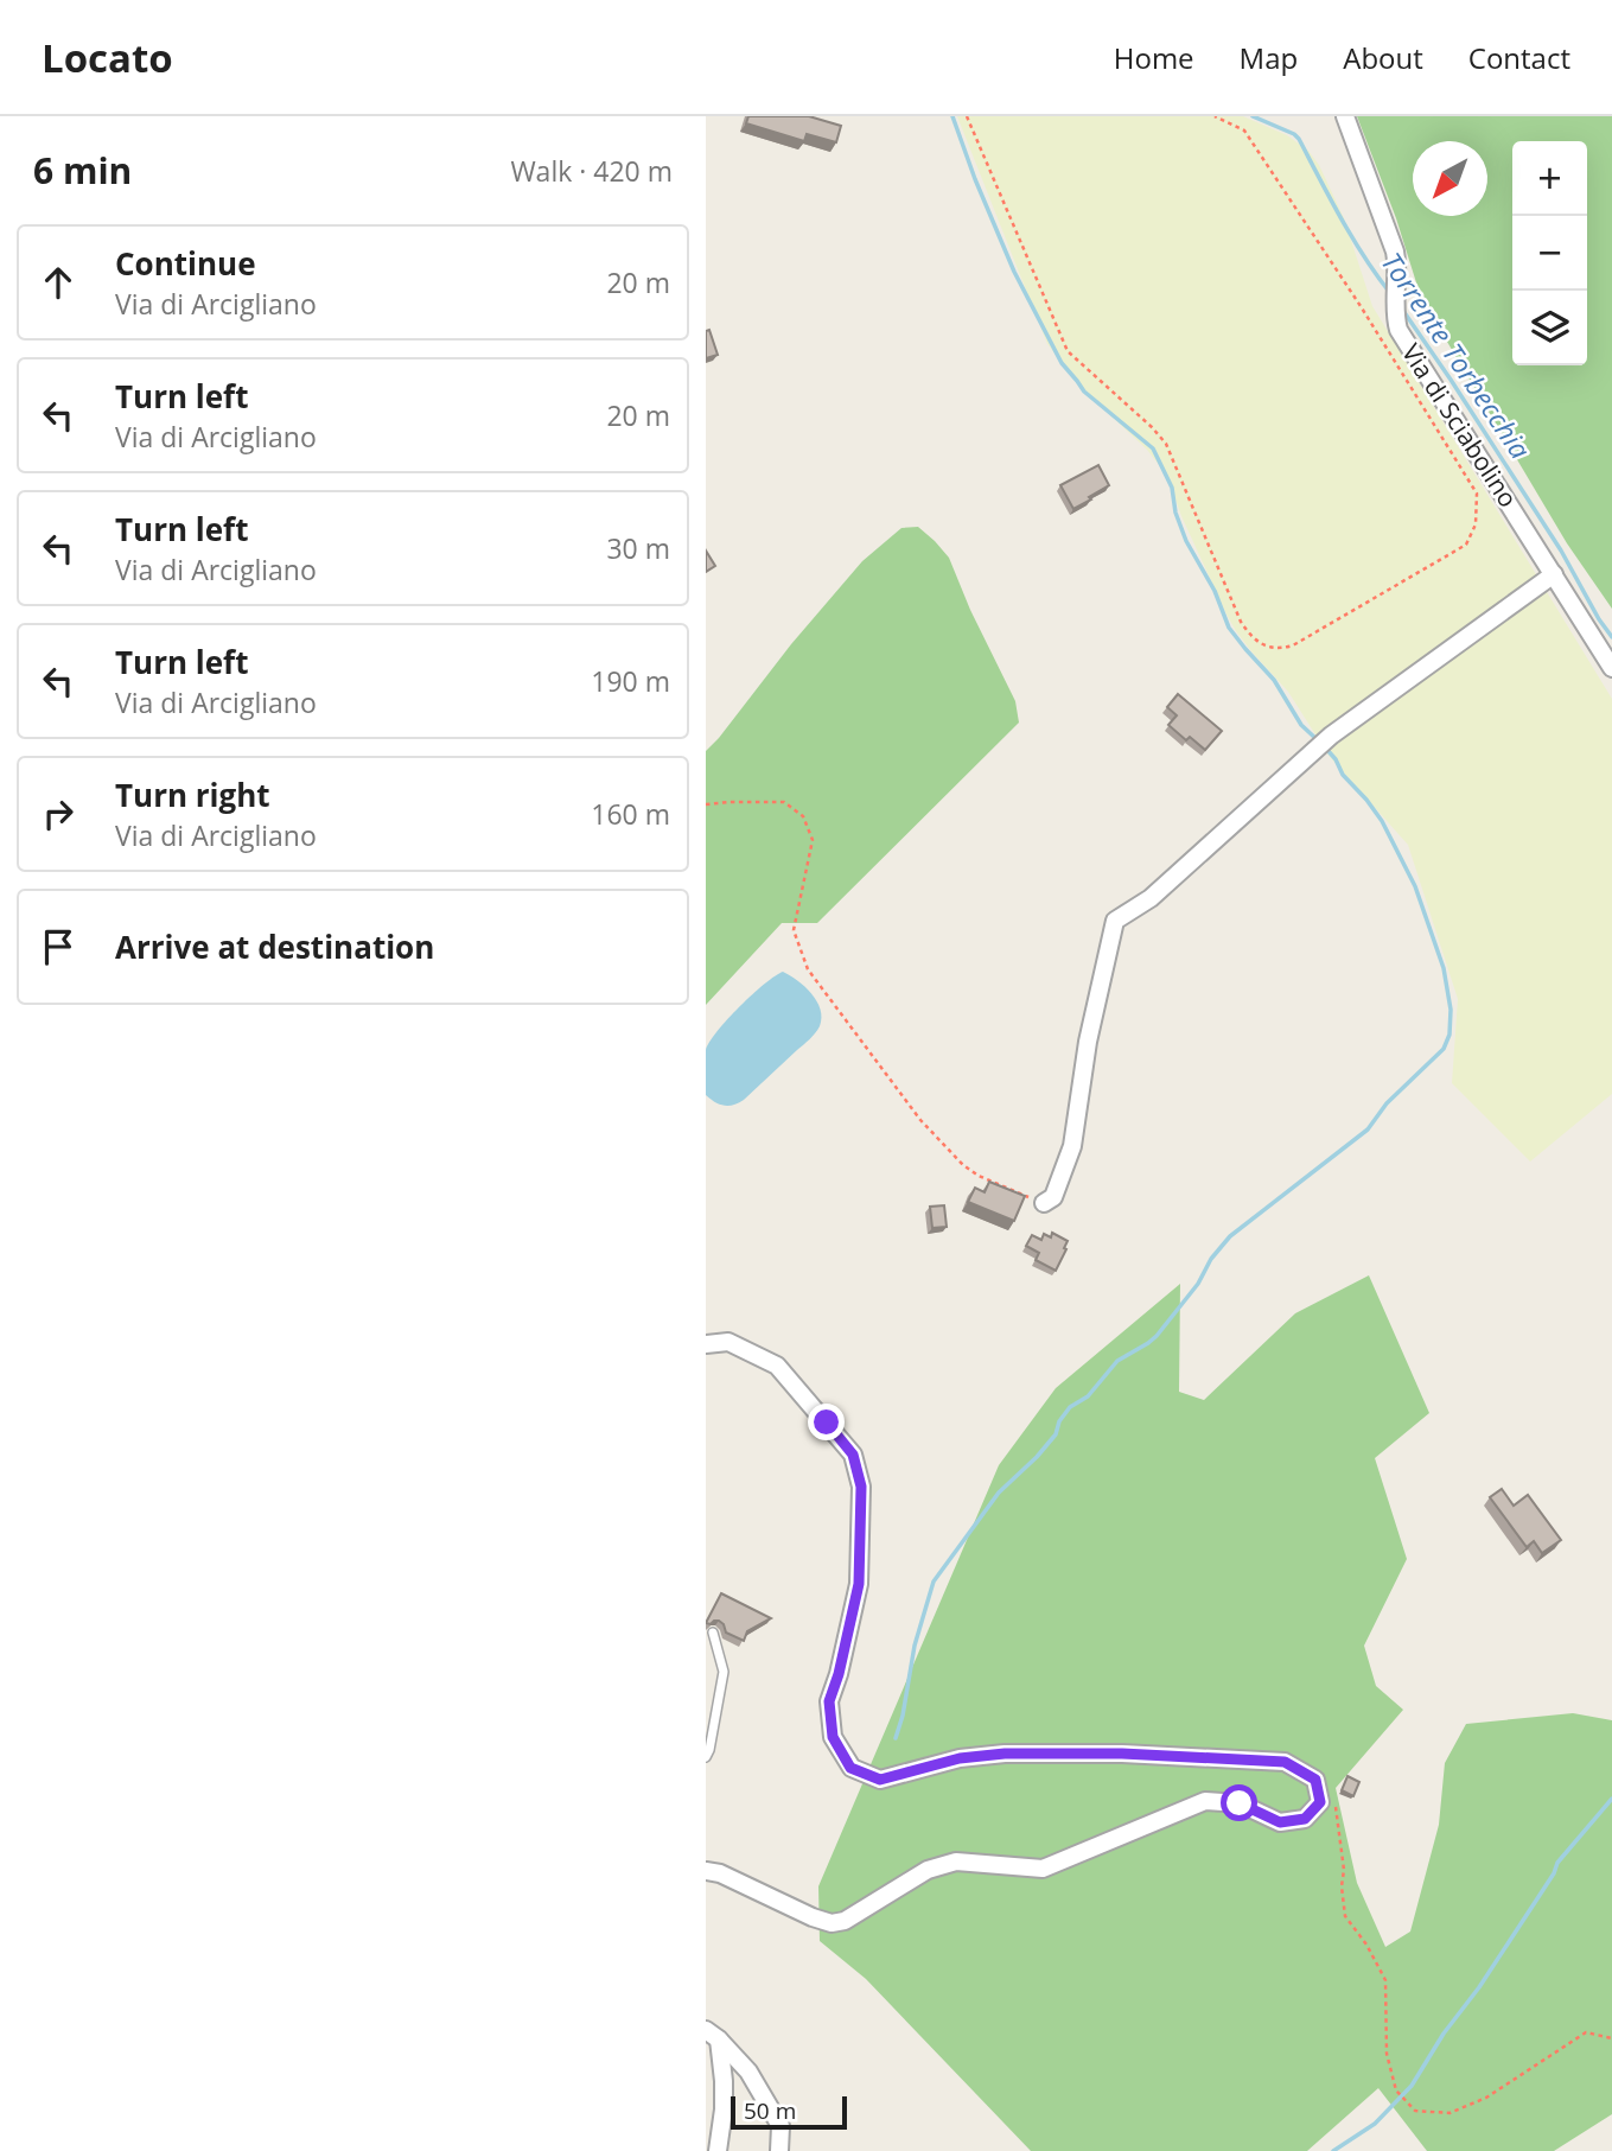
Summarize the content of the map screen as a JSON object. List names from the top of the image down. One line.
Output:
{"streets":{"street":["Via di Sciabolino"]},"water":["Torrente Torbecchia"],"scale_bar":"50 m","north":"bottom left","page":{"header":"Locato","nav":["Home","Map","About","Contact"],"heading":["6 min","Walk · 420 m"],"map_buttons":["+","−"],"list":[["Continue","Via di Arcigliano","20 m"],["Turn left","Via di Arcigliano","20 m"],["Turn left","Via di Arcigliano","30 m"],["Turn left","Via di Arcigliano","190 m"],["Turn right","Via di Arcigliano","160 m"],"Arrive at destination"],"scale":"50 m"}}
